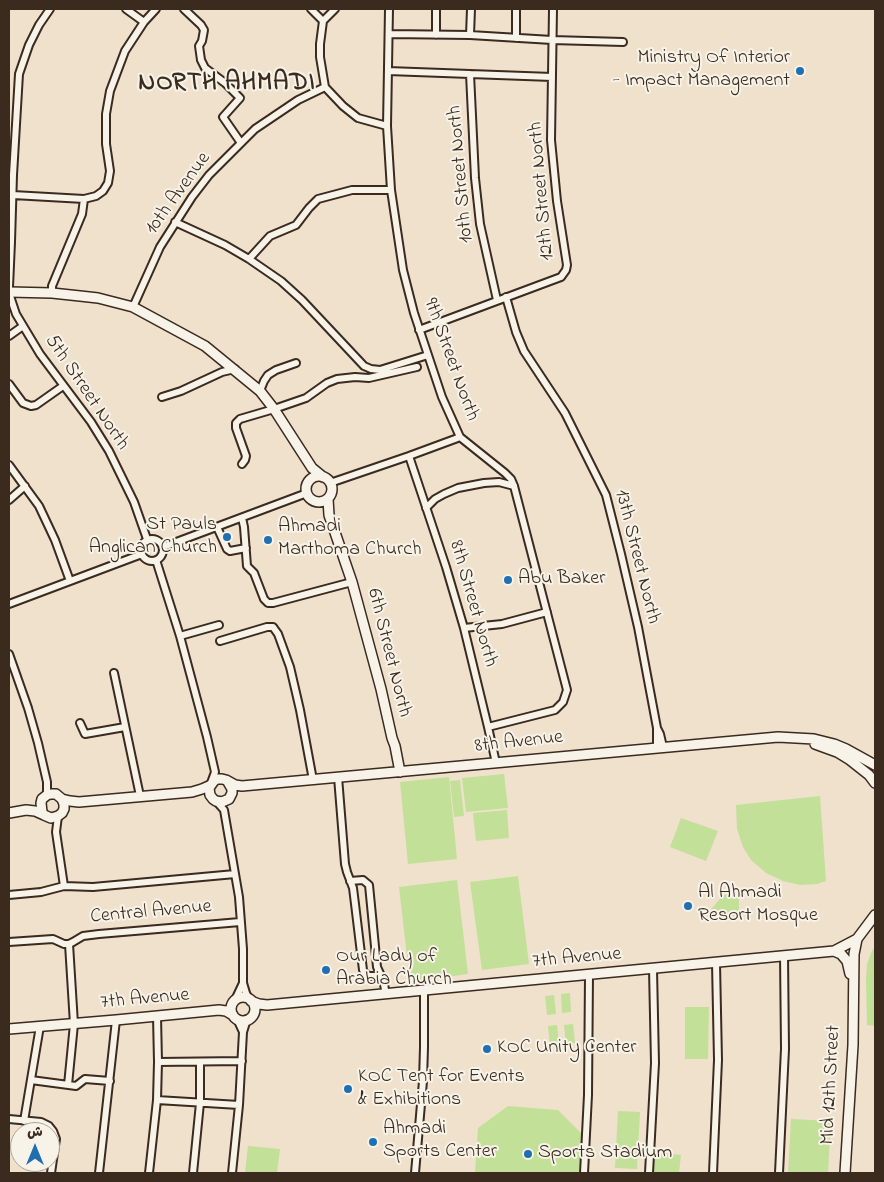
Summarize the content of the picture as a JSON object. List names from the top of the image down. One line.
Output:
{"streets":{"main road":["6th Street North","8th Avenue","7th Avenue","Mid 12th Street"],"street":["10th Street North","12th Street North","10th Avenue","9th Street North","5th Street North","13th Street North","8th Street North","Central Avenue"]},"crossings":[["10th Street North","12th Street North"],["12th Street North","9th Street North"],["12th Street North","13th Street North"],["9th Street North","8th Street North"],["13th Street North","8th Avenue"],["8th Street North","8th Avenue"],["6th Street North","8th Avenue"],["Central Avenue","7th Avenue"],["7th Avenue","Mid 12th Street"]],"districts":["NORTH AHMADI"],"places":["Ministry Of Interior - Impact Management","St Pauls Anglican Church","Ahmadi Marthoma Church","Abu Baker","Al Ahmadi Resort Mosque","Our Lady of Arabia Church","KOC Unity Center","KOC Tent for Events & Exhibitions","Ahmadi Sports Center","Sports Stadium"],"north":"top"}
